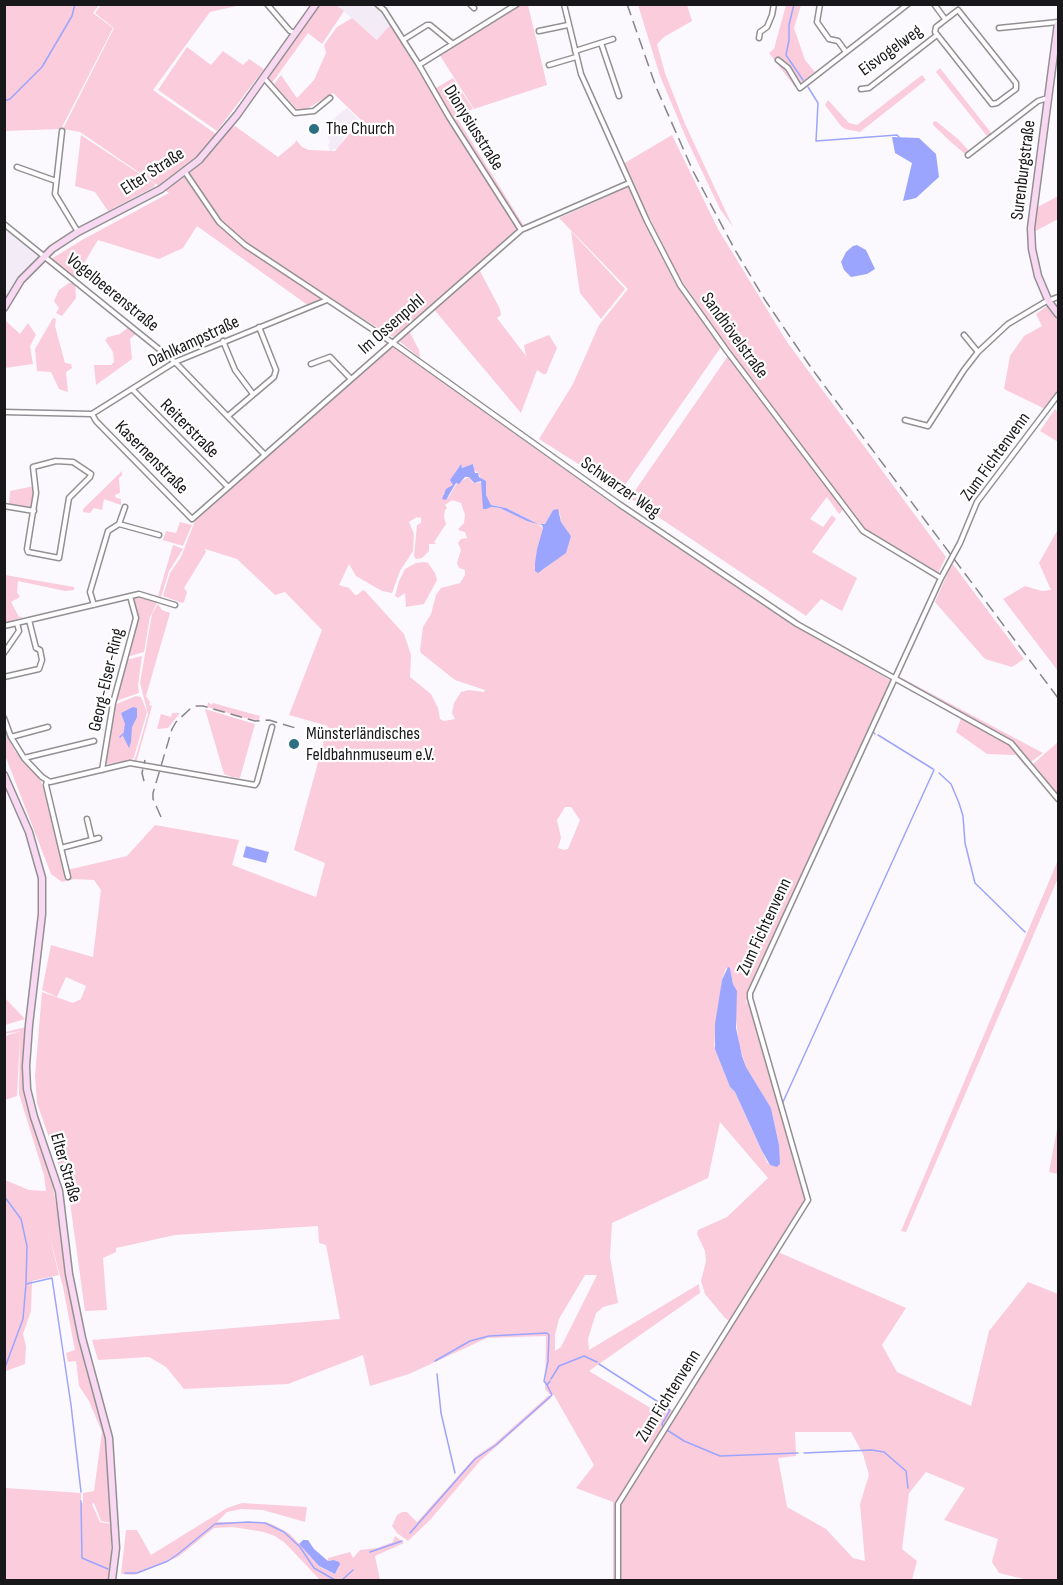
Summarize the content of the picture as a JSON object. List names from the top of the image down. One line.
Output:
{"streets":{"main road":["Surenburgstraße","Elter Straße"],"street":["Eisvogelweg","Dionysiusstraße","Vogelbeerenstraße","Im Ossenpohl","Sandhövelstraße","Dahlkampstraße","Reiterstraße","Zum Fichtenvenn","Kasernenstraße","Schwarzer Weg","Georg-Elser-Ring"]},"crossings":[["Dionysiusstraße","Im Ossenpohl"],["Elter Straße","Vogelbeerenstraße"],["Elter Straße","Schwarzer Weg"],["Vogelbeerenstraße","Im Ossenpohl"],["Vogelbeerenstraße","Dahlkampstraße"],["Im Ossenpohl","Sandhövelstraße"],["Im Ossenpohl","Reiterstraße"],["Im Ossenpohl","Kasernenstraße"],["Im Ossenpohl","Schwarzer Weg"],["Sandhövelstraße","Zum Fichtenvenn"],["Dahlkampstraße","Reiterstraße"],["Dahlkampstraße","Kasernenstraße"],["Dahlkampstraße","Schwarzer Weg"],["Zum Fichtenvenn","Schwarzer Weg"]],"places":["The Church","Münsterländisches Feldbahnmuseum e.V."]}
